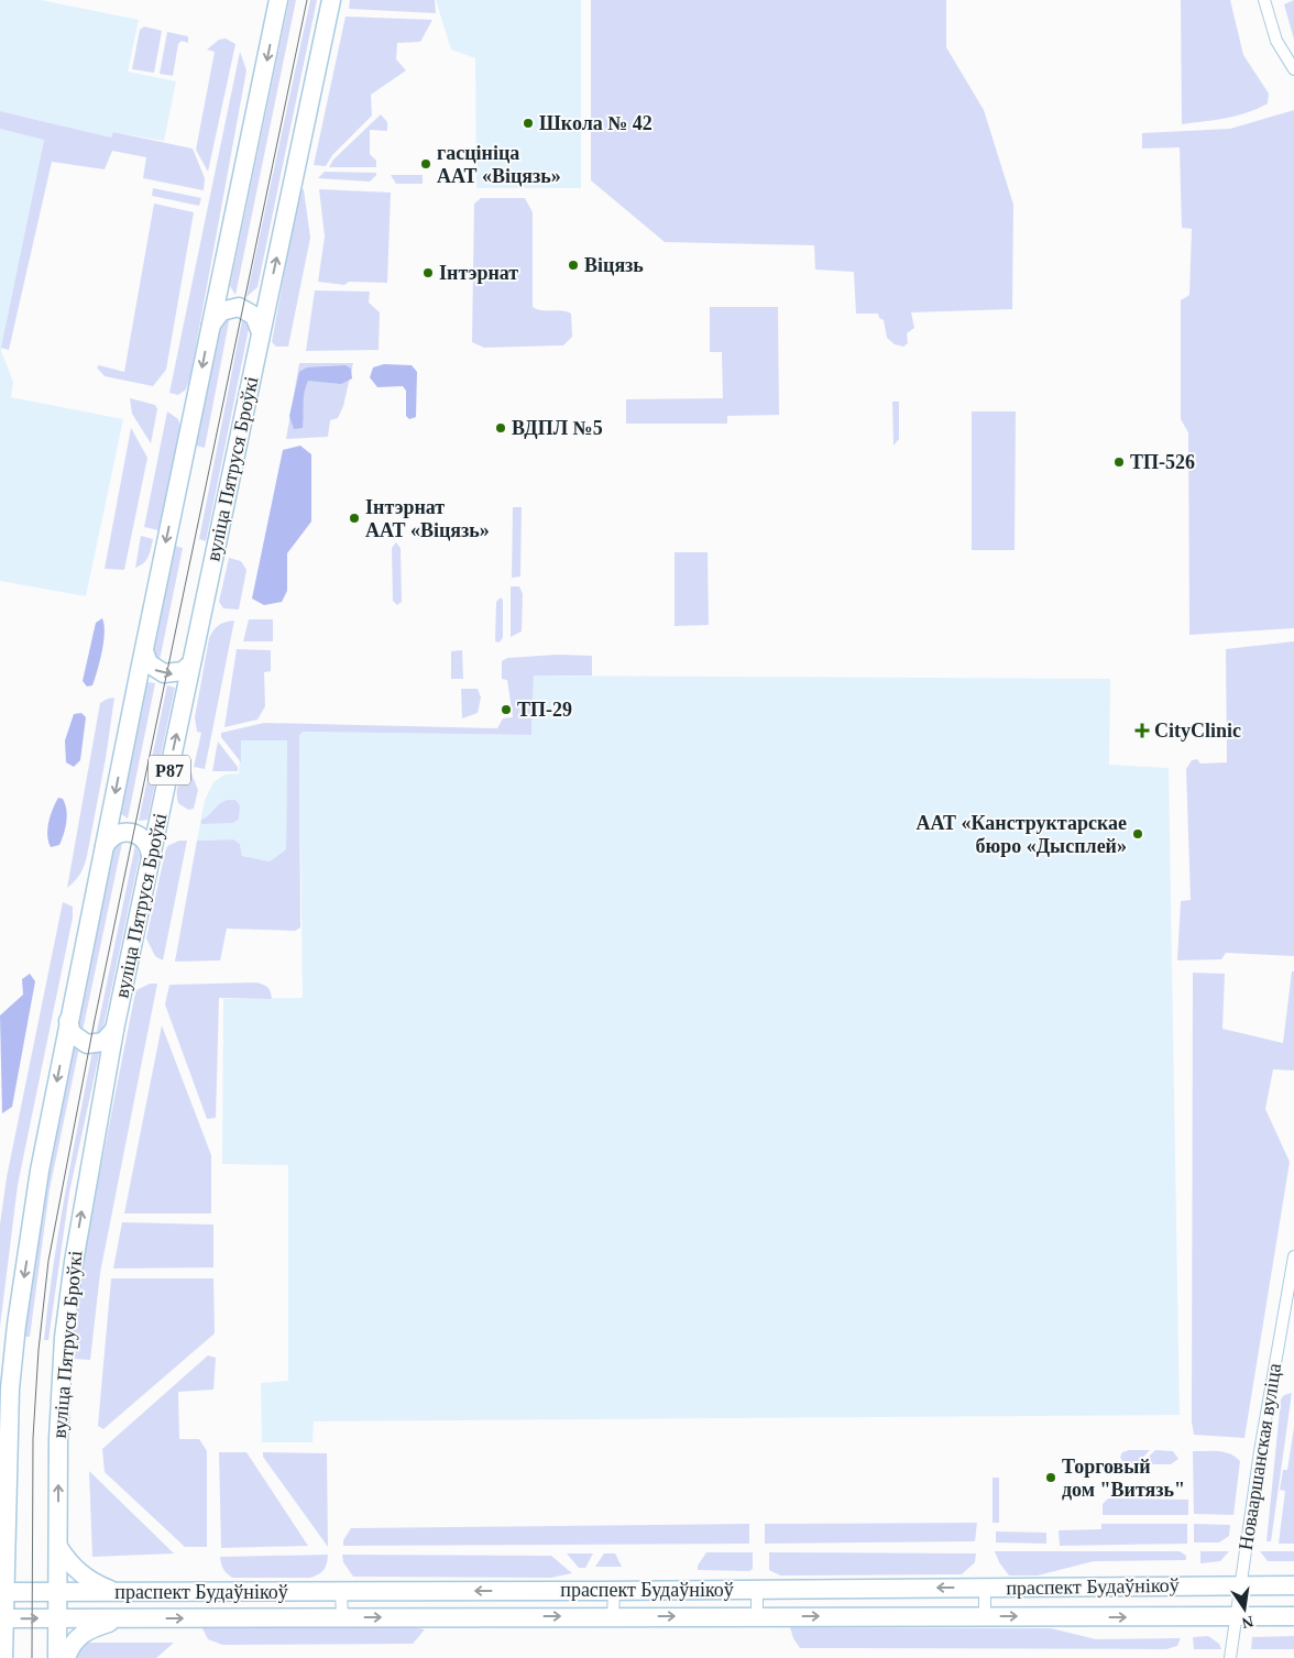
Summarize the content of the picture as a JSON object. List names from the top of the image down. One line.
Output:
{"streets":{"main road":["вуліца Пятруся Броўкі","Р87","праспект Будаўнікоў"],"street":["Новааршанская вуліца"]},"crossings":[["вуліца Пятруся Броўкі","праспект Будаўнікоў"],["Р87","праспект Будаўнікоў"],["Новааршанская вуліца","праспект Будаўнікоў"]],"places":{"other":["Школа № 42","гасцініца ААТ «Віцязь»","Віцязь","Інтэрнат","ВДПЛ №5","ТП-526","Інтэрнат ААТ «Віцязь»","ТП-29","ААТ «Канструктарскае бюро «Дысплей»","Торговый дом \"Витязь\""],"health":["CityClinic"]},"north":"bottom"}
